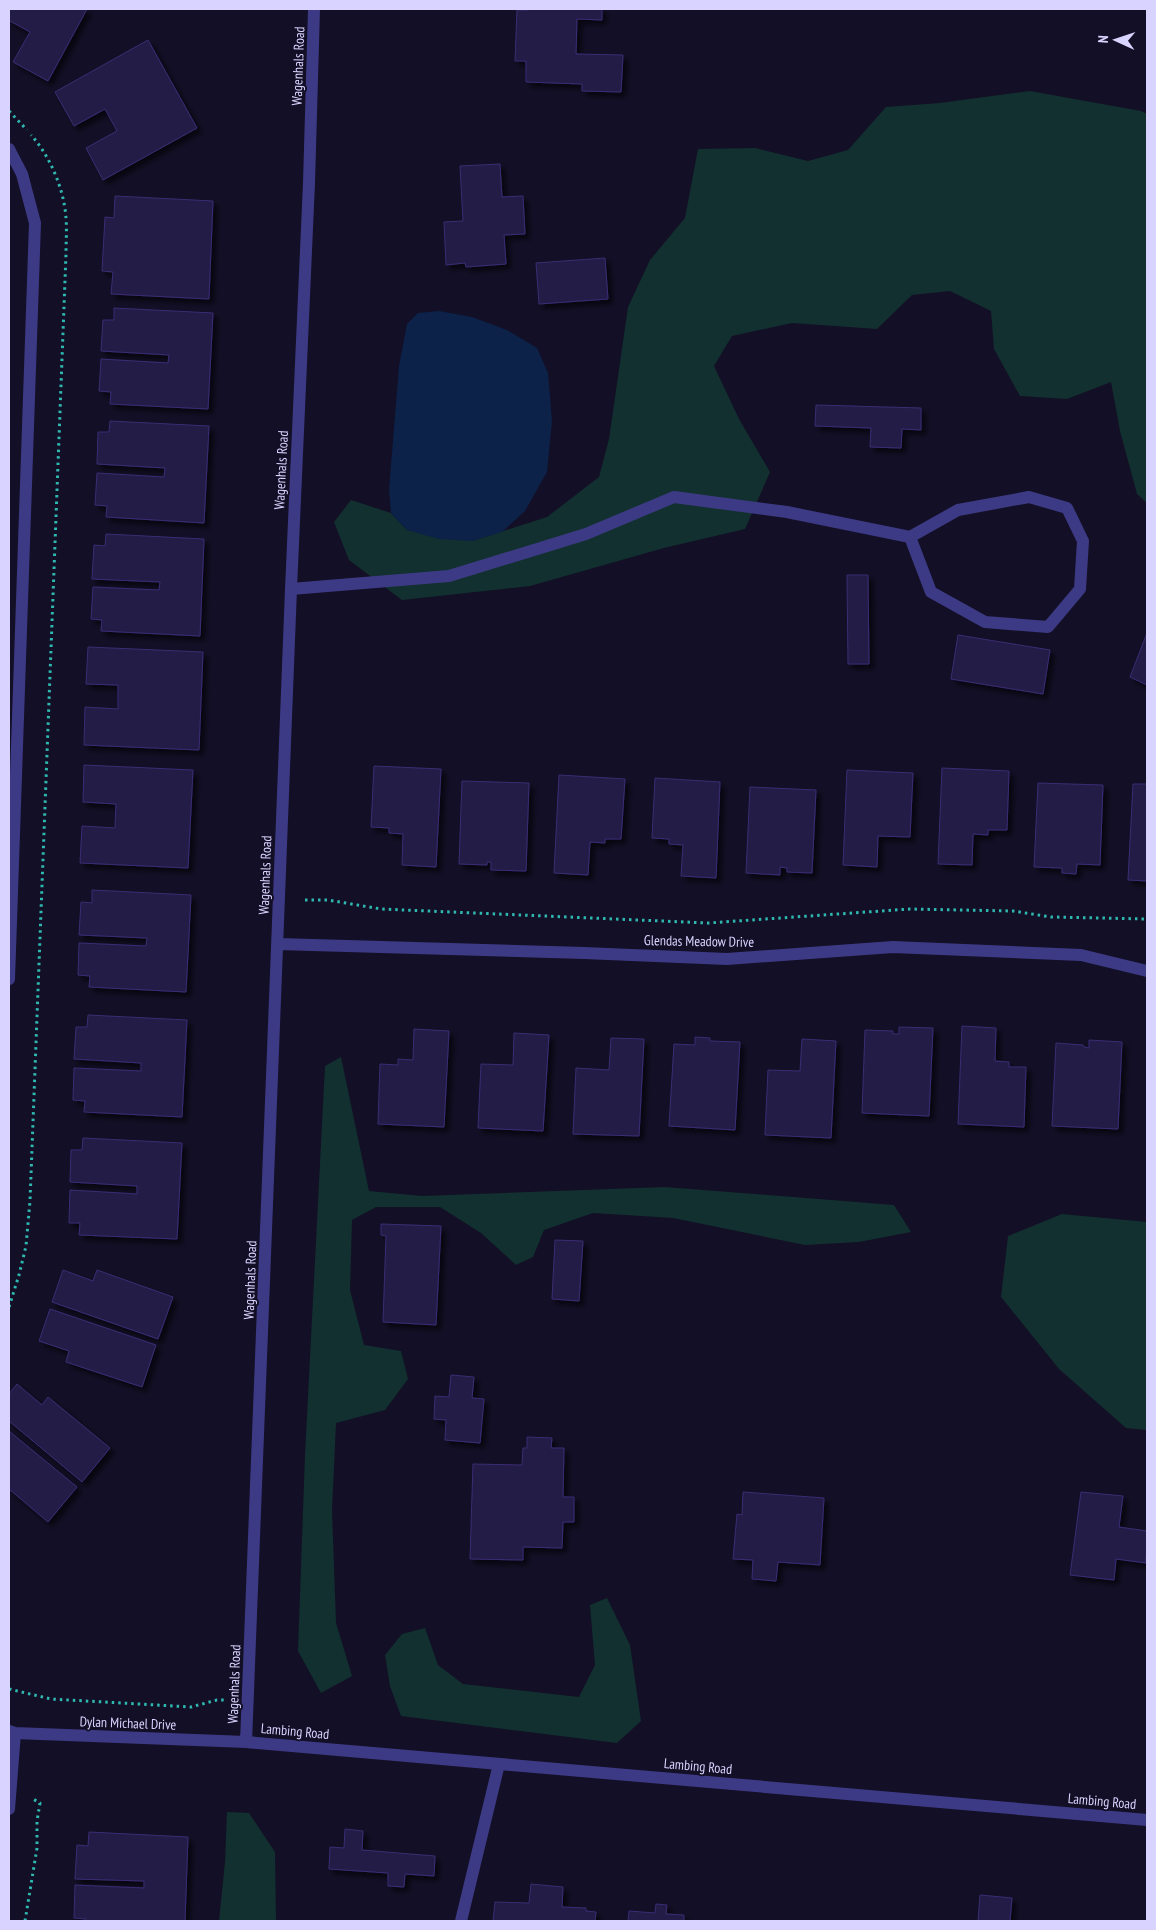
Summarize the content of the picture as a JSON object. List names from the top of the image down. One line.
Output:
{"streets":{"street":["Wagenhals Road","Glendas Meadow Drive","Dylan Michael Drive","Lambing Road"]},"crossings":[["Wagenhals Road","Glendas Meadow Drive"],["Wagenhals Road","Dylan Michael Drive"],["Wagenhals Road","Lambing Road"],["Dylan Michael Drive","Lambing Road"]],"north":"left"}
